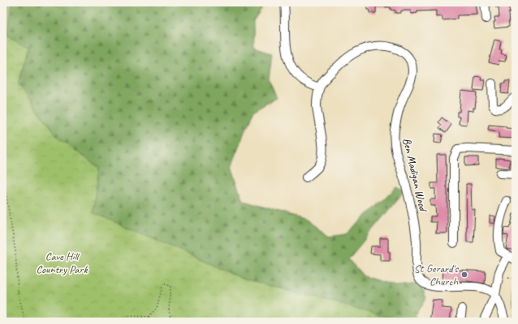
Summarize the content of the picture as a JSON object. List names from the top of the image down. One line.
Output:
{"streets":{"street":["Ben Madigan Wood"]},"parks":["Cave Hill Country Park"],"places":["St Gerard's Church"]}
